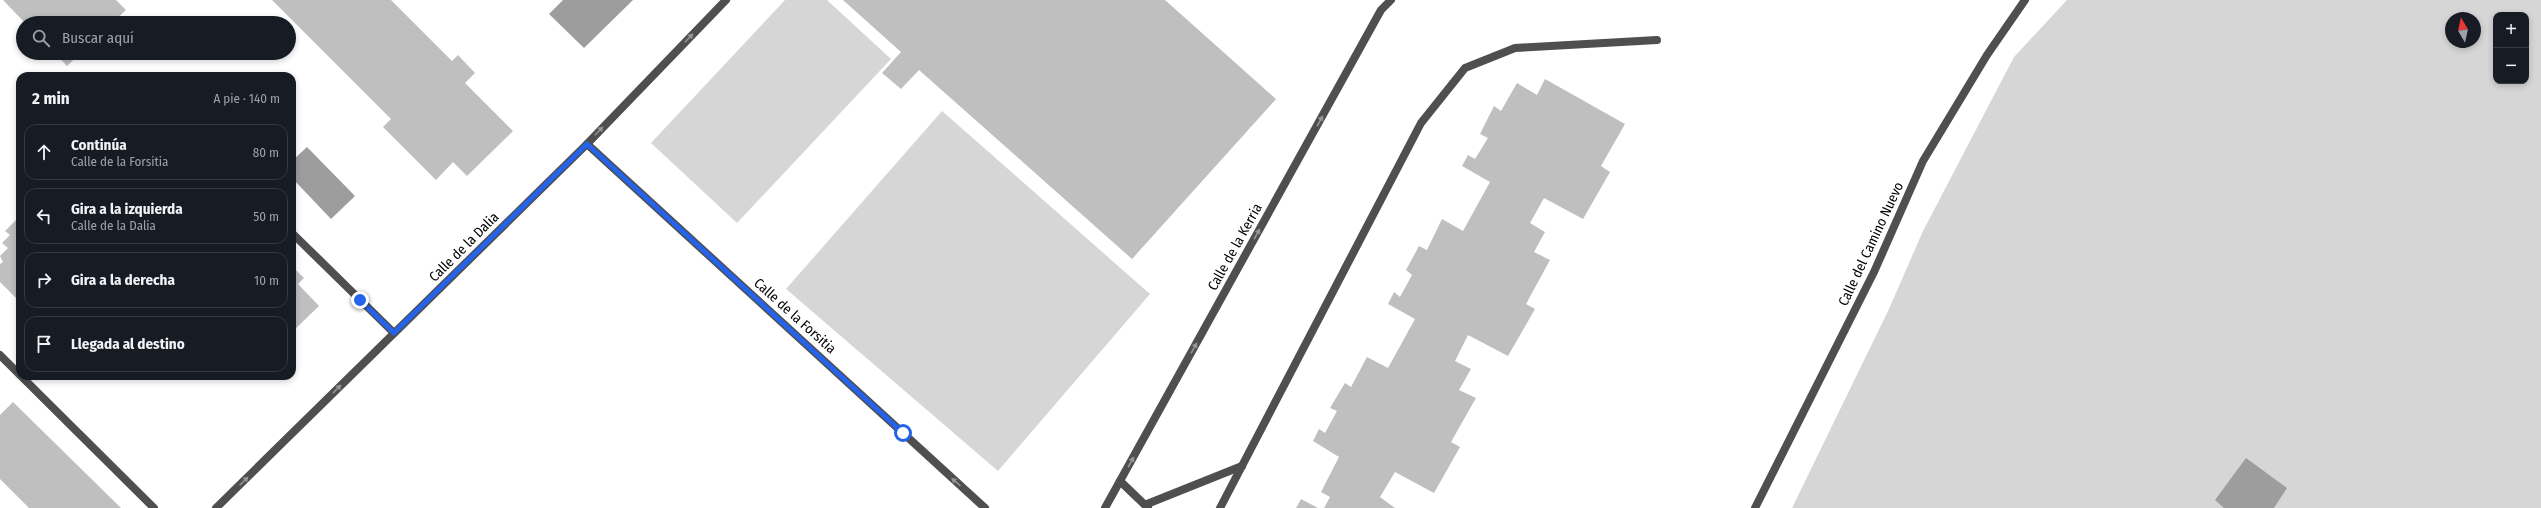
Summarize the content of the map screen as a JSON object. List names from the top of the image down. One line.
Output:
{"streets":{"street":["Calle del Camino Nuevo","Calle de la Dalia","Calle de la Kerria","Calle de la Forsitia"]},"crossings":[["Calle de la Dalia","Calle de la Forsitia"]],"one_way":["Calle de la Dalia","Calle de la Kerria","Calle de la Forsitia"],"north":"top","page":{"map_buttons":["+","−"],"search":"Buscar aquí","heading":["2 min","A pie · 140 m"],"list":[["Continúa","Calle de la Forsitia","80 m"],["Gira a la izquierda","Calle de la Dalia","50 m"],["Gira a la derecha","10 m"],"Llegada al destino"]}}
